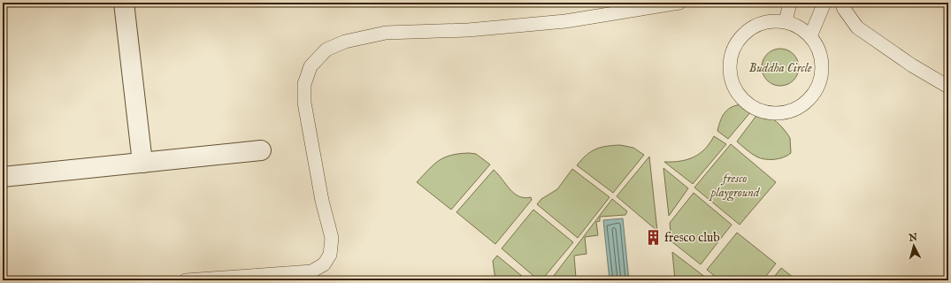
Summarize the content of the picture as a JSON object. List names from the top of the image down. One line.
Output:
{"parks":["Buddha Circle","fresco playground"],"places":{"building":["fresco club"]},"north":"top"}
